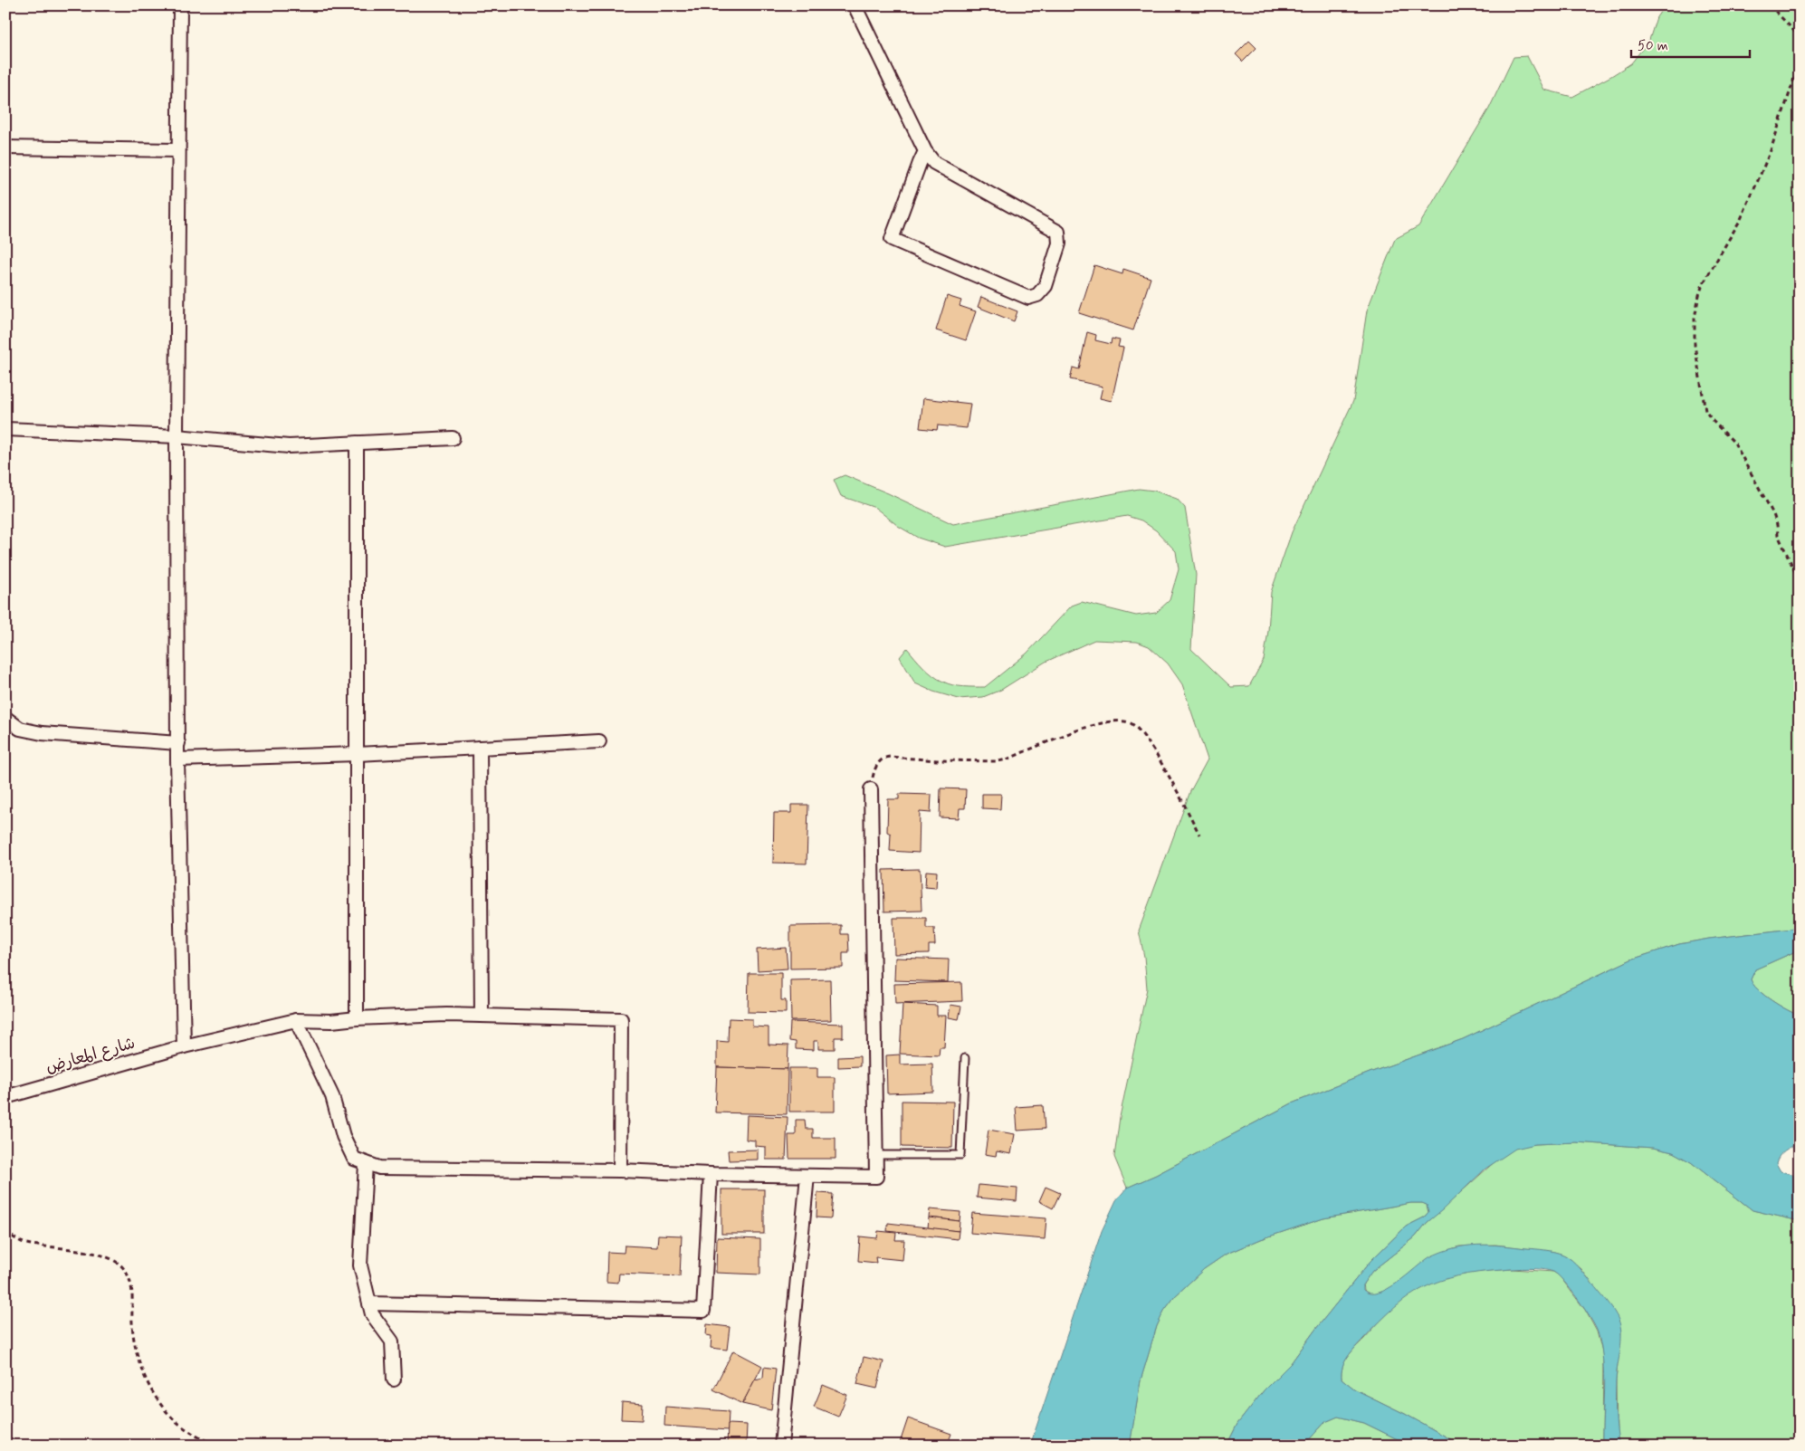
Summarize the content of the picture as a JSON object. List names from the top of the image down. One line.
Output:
{"streets":{"street":["شارع المعارض"]},"scale_bar":"50 m"}
